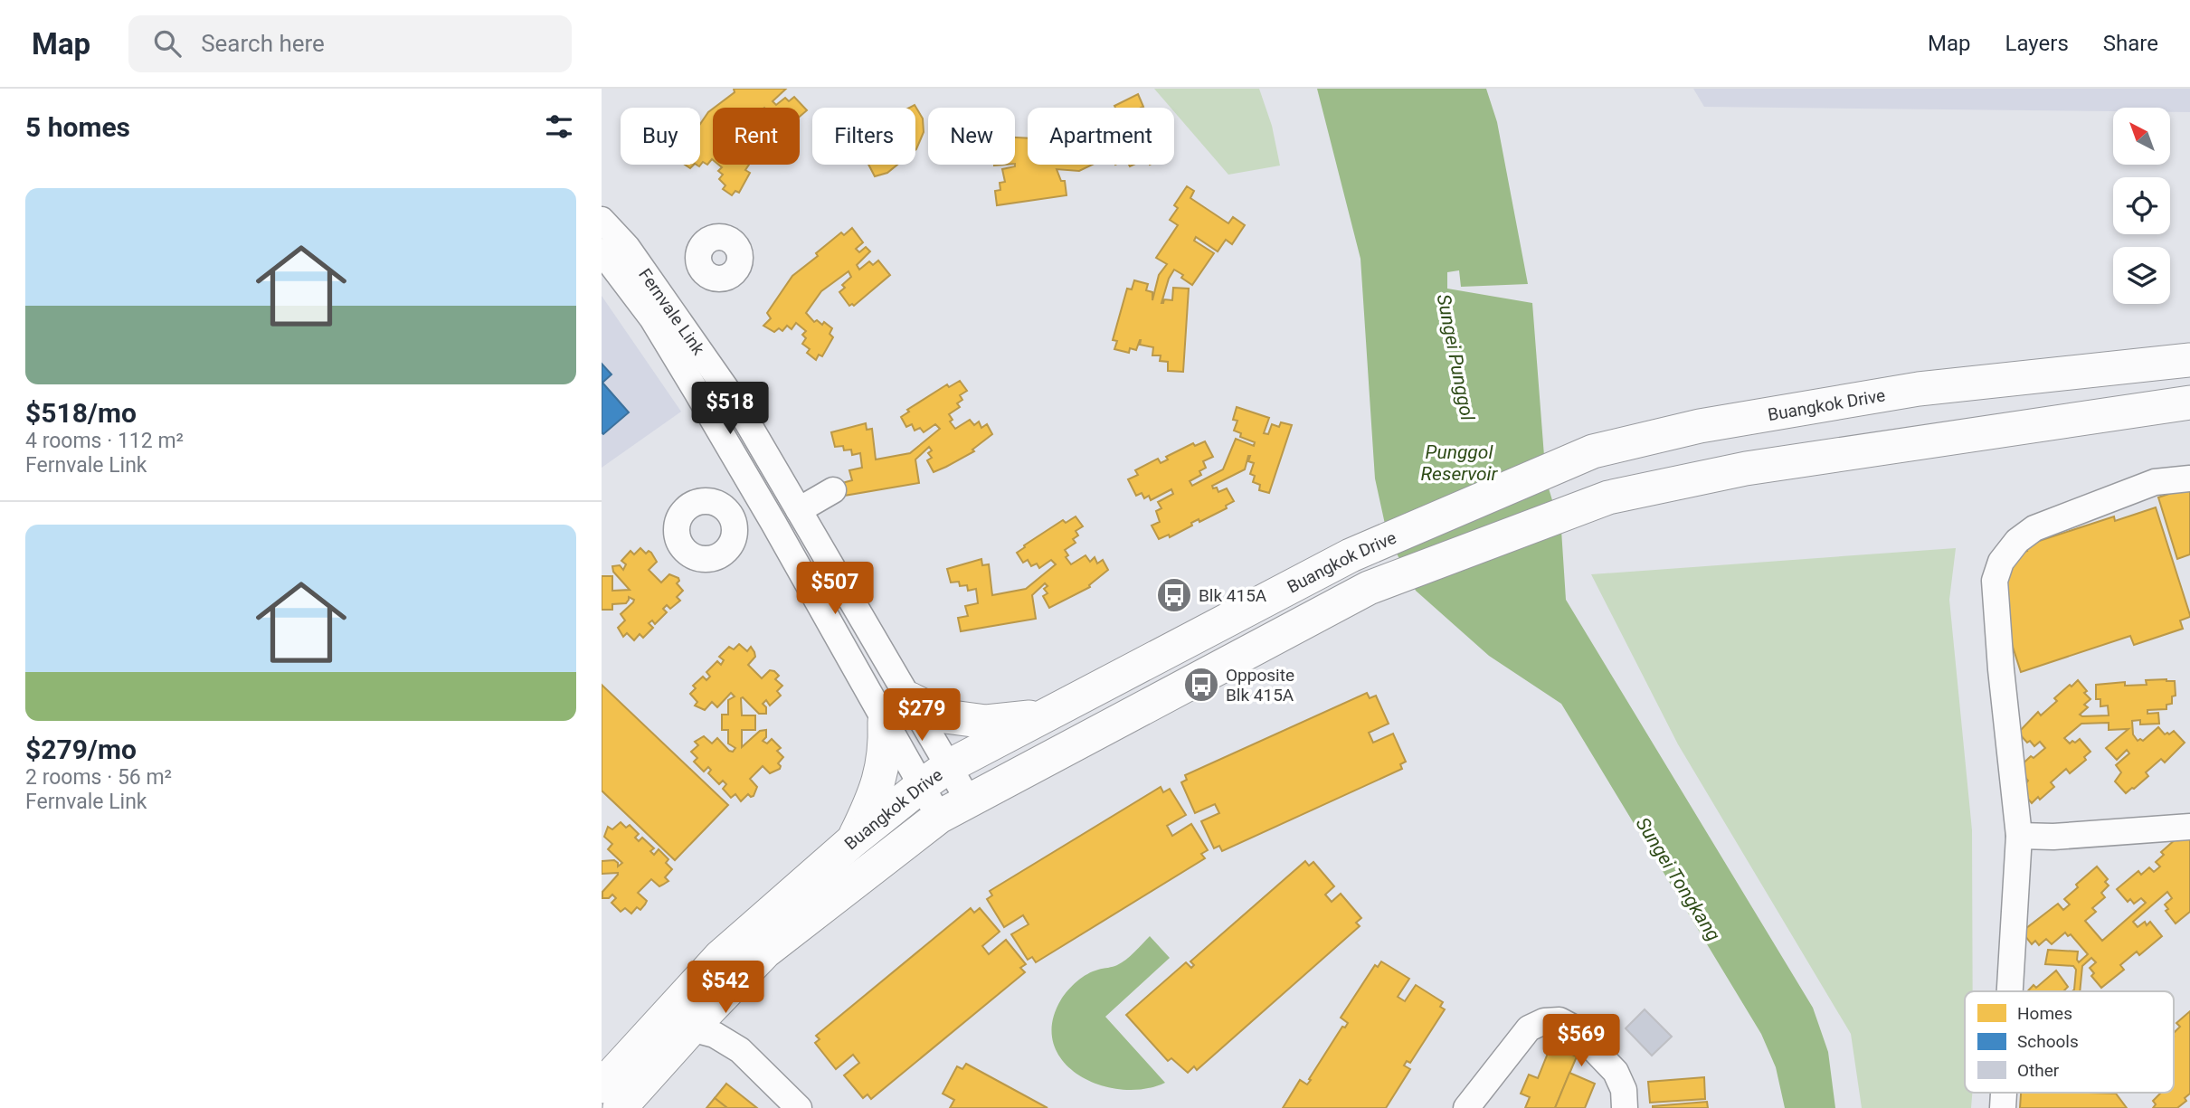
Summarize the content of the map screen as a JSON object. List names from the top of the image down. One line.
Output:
{"streets":{"main road":["Buangkok Drive"],"street":["Fernvale Link"]},"crossings":[["Fernvale Link","Buangkok Drive"]],"water":["Sungei Punggol","Punggol Reservoir","Sungei Tongkang"],"places":{"bus stop":["Blk 415A","Opposite Blk 415A"]},"legend":["Homes","Schools","Other"],"north":"top left","page":{"header":"Map","search":"Search here","nav":["Map","Layers","Share"],"heading":"5 homes","chip":["Buy","Rent","Filters","New","Apartment"],"list":[{"name":"$518/mo","note":"4 rooms · 112 m² · Fernvale Link"},{"name":"$279/mo","note":"2 rooms · 56 m² · Fernvale Link"}],"price":["$518","$507","$279","$542","$569"]}}
